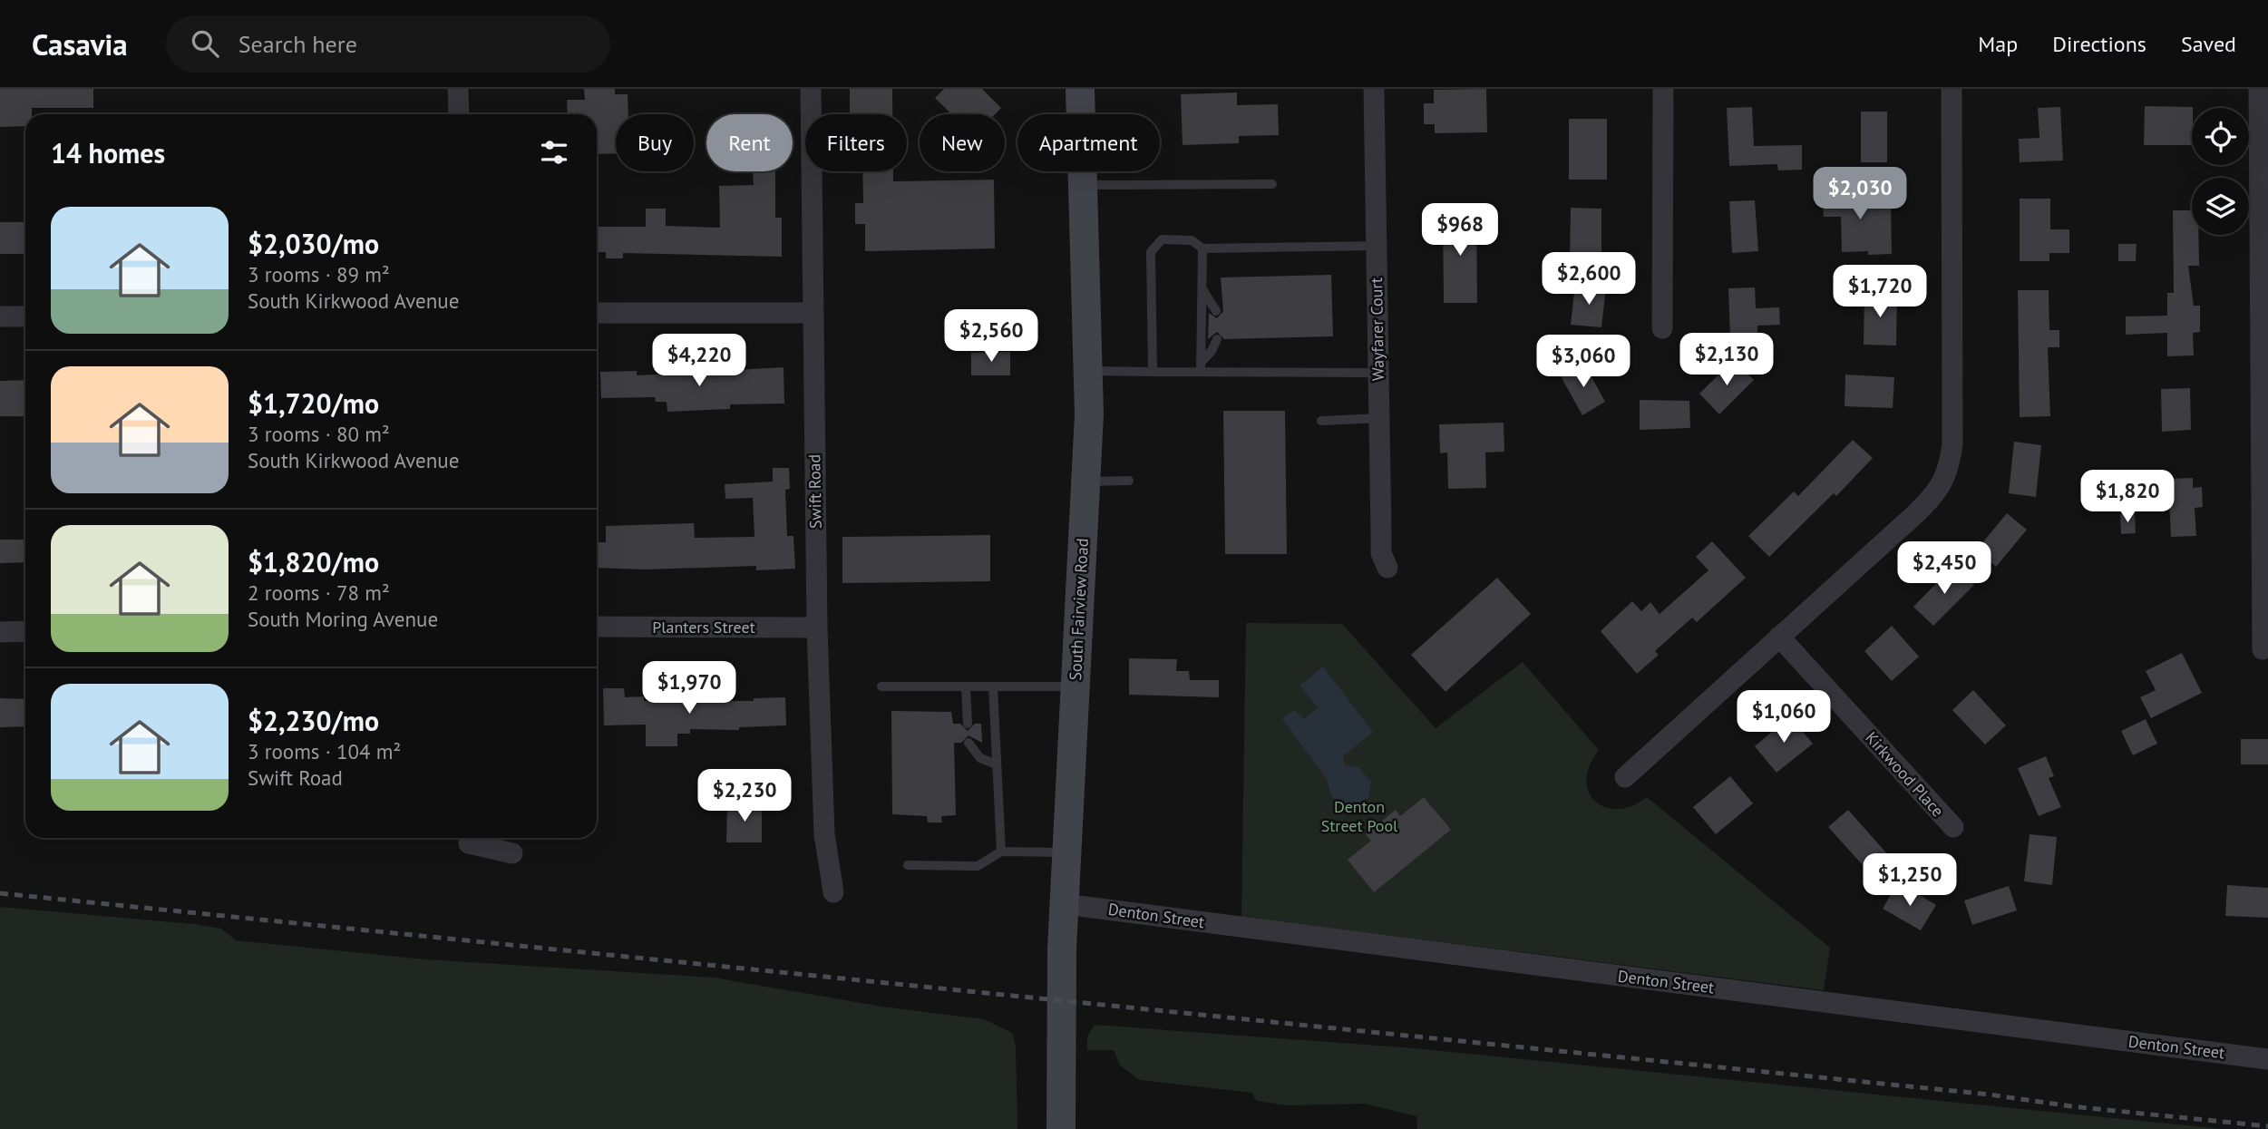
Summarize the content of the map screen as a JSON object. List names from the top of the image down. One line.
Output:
{"streets":{"main road":["South Fairview Road"],"street":["Wayfarer Court","Swift Road","Planters Street","Kirkwood Place","Denton Street"]},"crossings":[["Swift Road","Planters Street"],["South Fairview Road","Denton Street"]],"parks":["Denton Street Pool"],"page":{"header":"Casavia","search":"Search here","nav":["Map","Directions","Saved"],"chip":["Buy","Rent","Filters","New","Apartment"],"heading":"14 homes","price":["$2,030","$968","$2,600","$1,720","$2,560","$2,130","$4,220","$3,060","$1,820","$2,450","$1,970","$1,060","$2,230","$1,250"],"list":[{"name":"$2,030/mo","note":"3 rooms · 89 m² · South Kirkwood Avenue"},{"name":"$1,720/mo","note":"3 rooms · 80 m² · South Kirkwood Avenue"},{"name":"$1,820/mo","note":"2 rooms · 78 m² · South Moring Avenue"},{"name":"$2,230/mo","note":"3 rooms · 104 m² · Swift Road"}]}}
